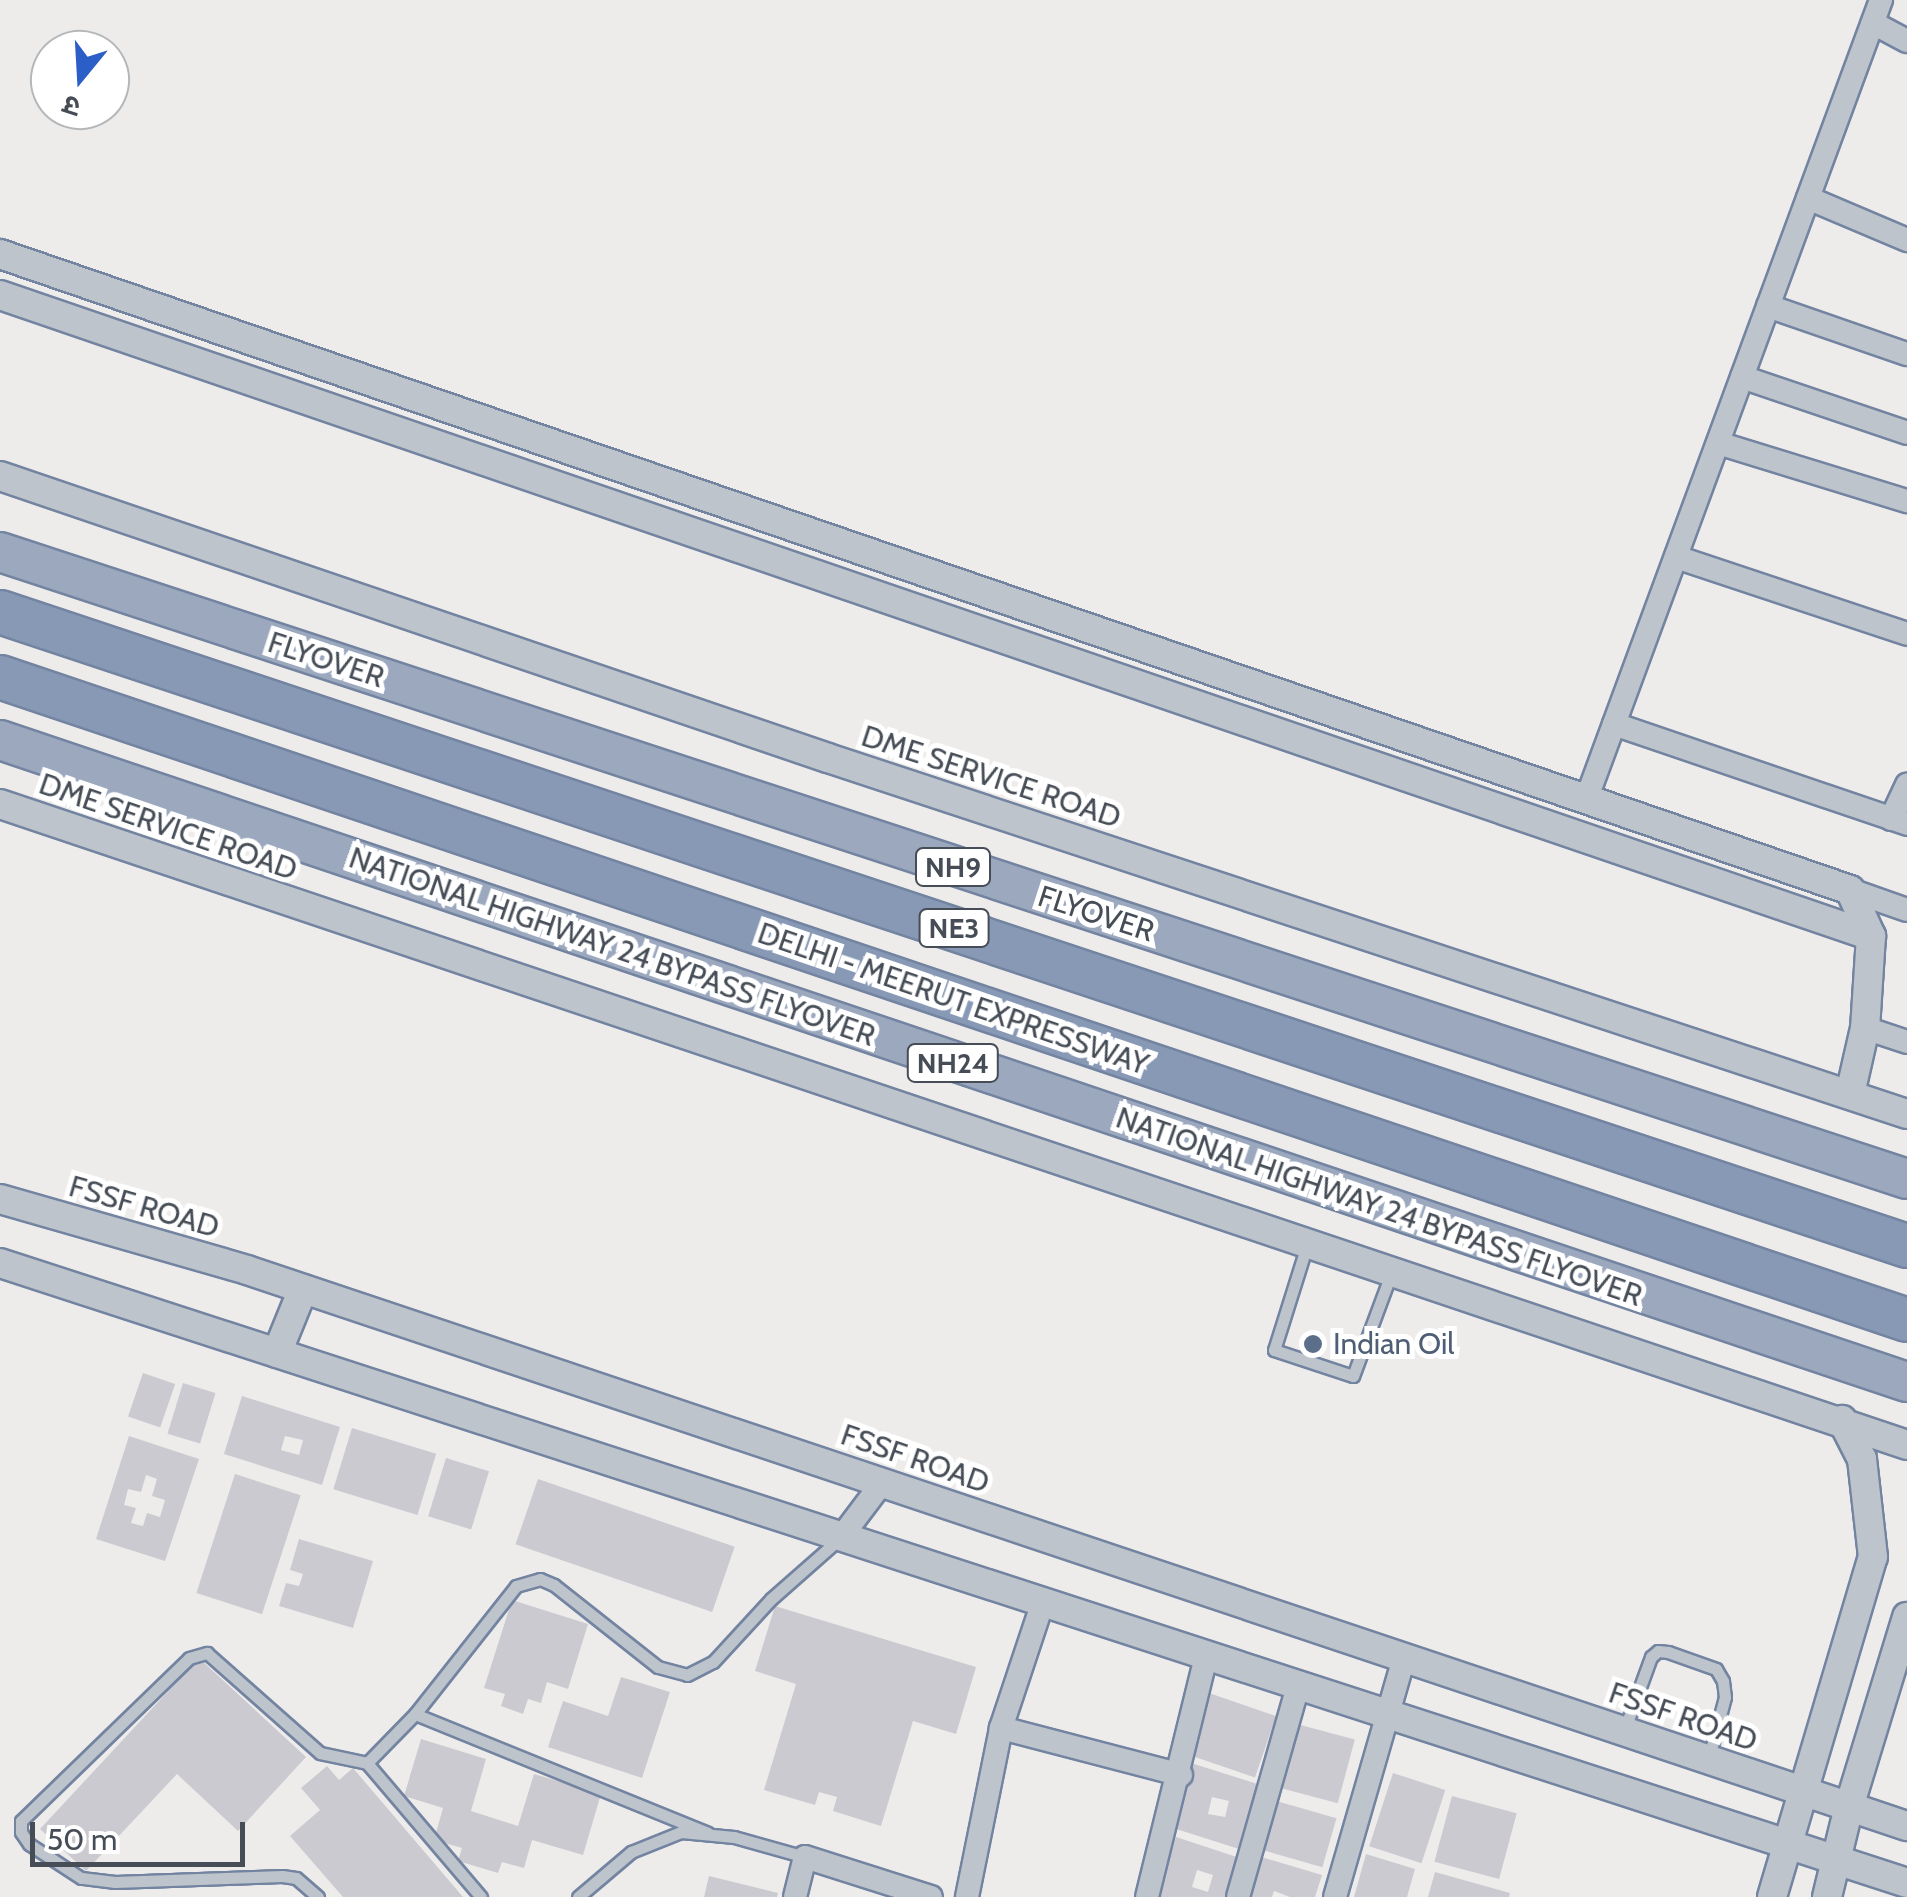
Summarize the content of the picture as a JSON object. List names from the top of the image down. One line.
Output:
{"streets":{"highway":["FLYOVER","NH9","NE3","NATIONAL HIGHWAY 24 BYPASS FLYOVER","DELHI - MEERUT EXPRESSWAY","NH24"],"street":["DME SERVICE ROAD","FSSF ROAD"]},"places":["Indian Oil"],"scale_bar":"50 m","north":"bottom"}
